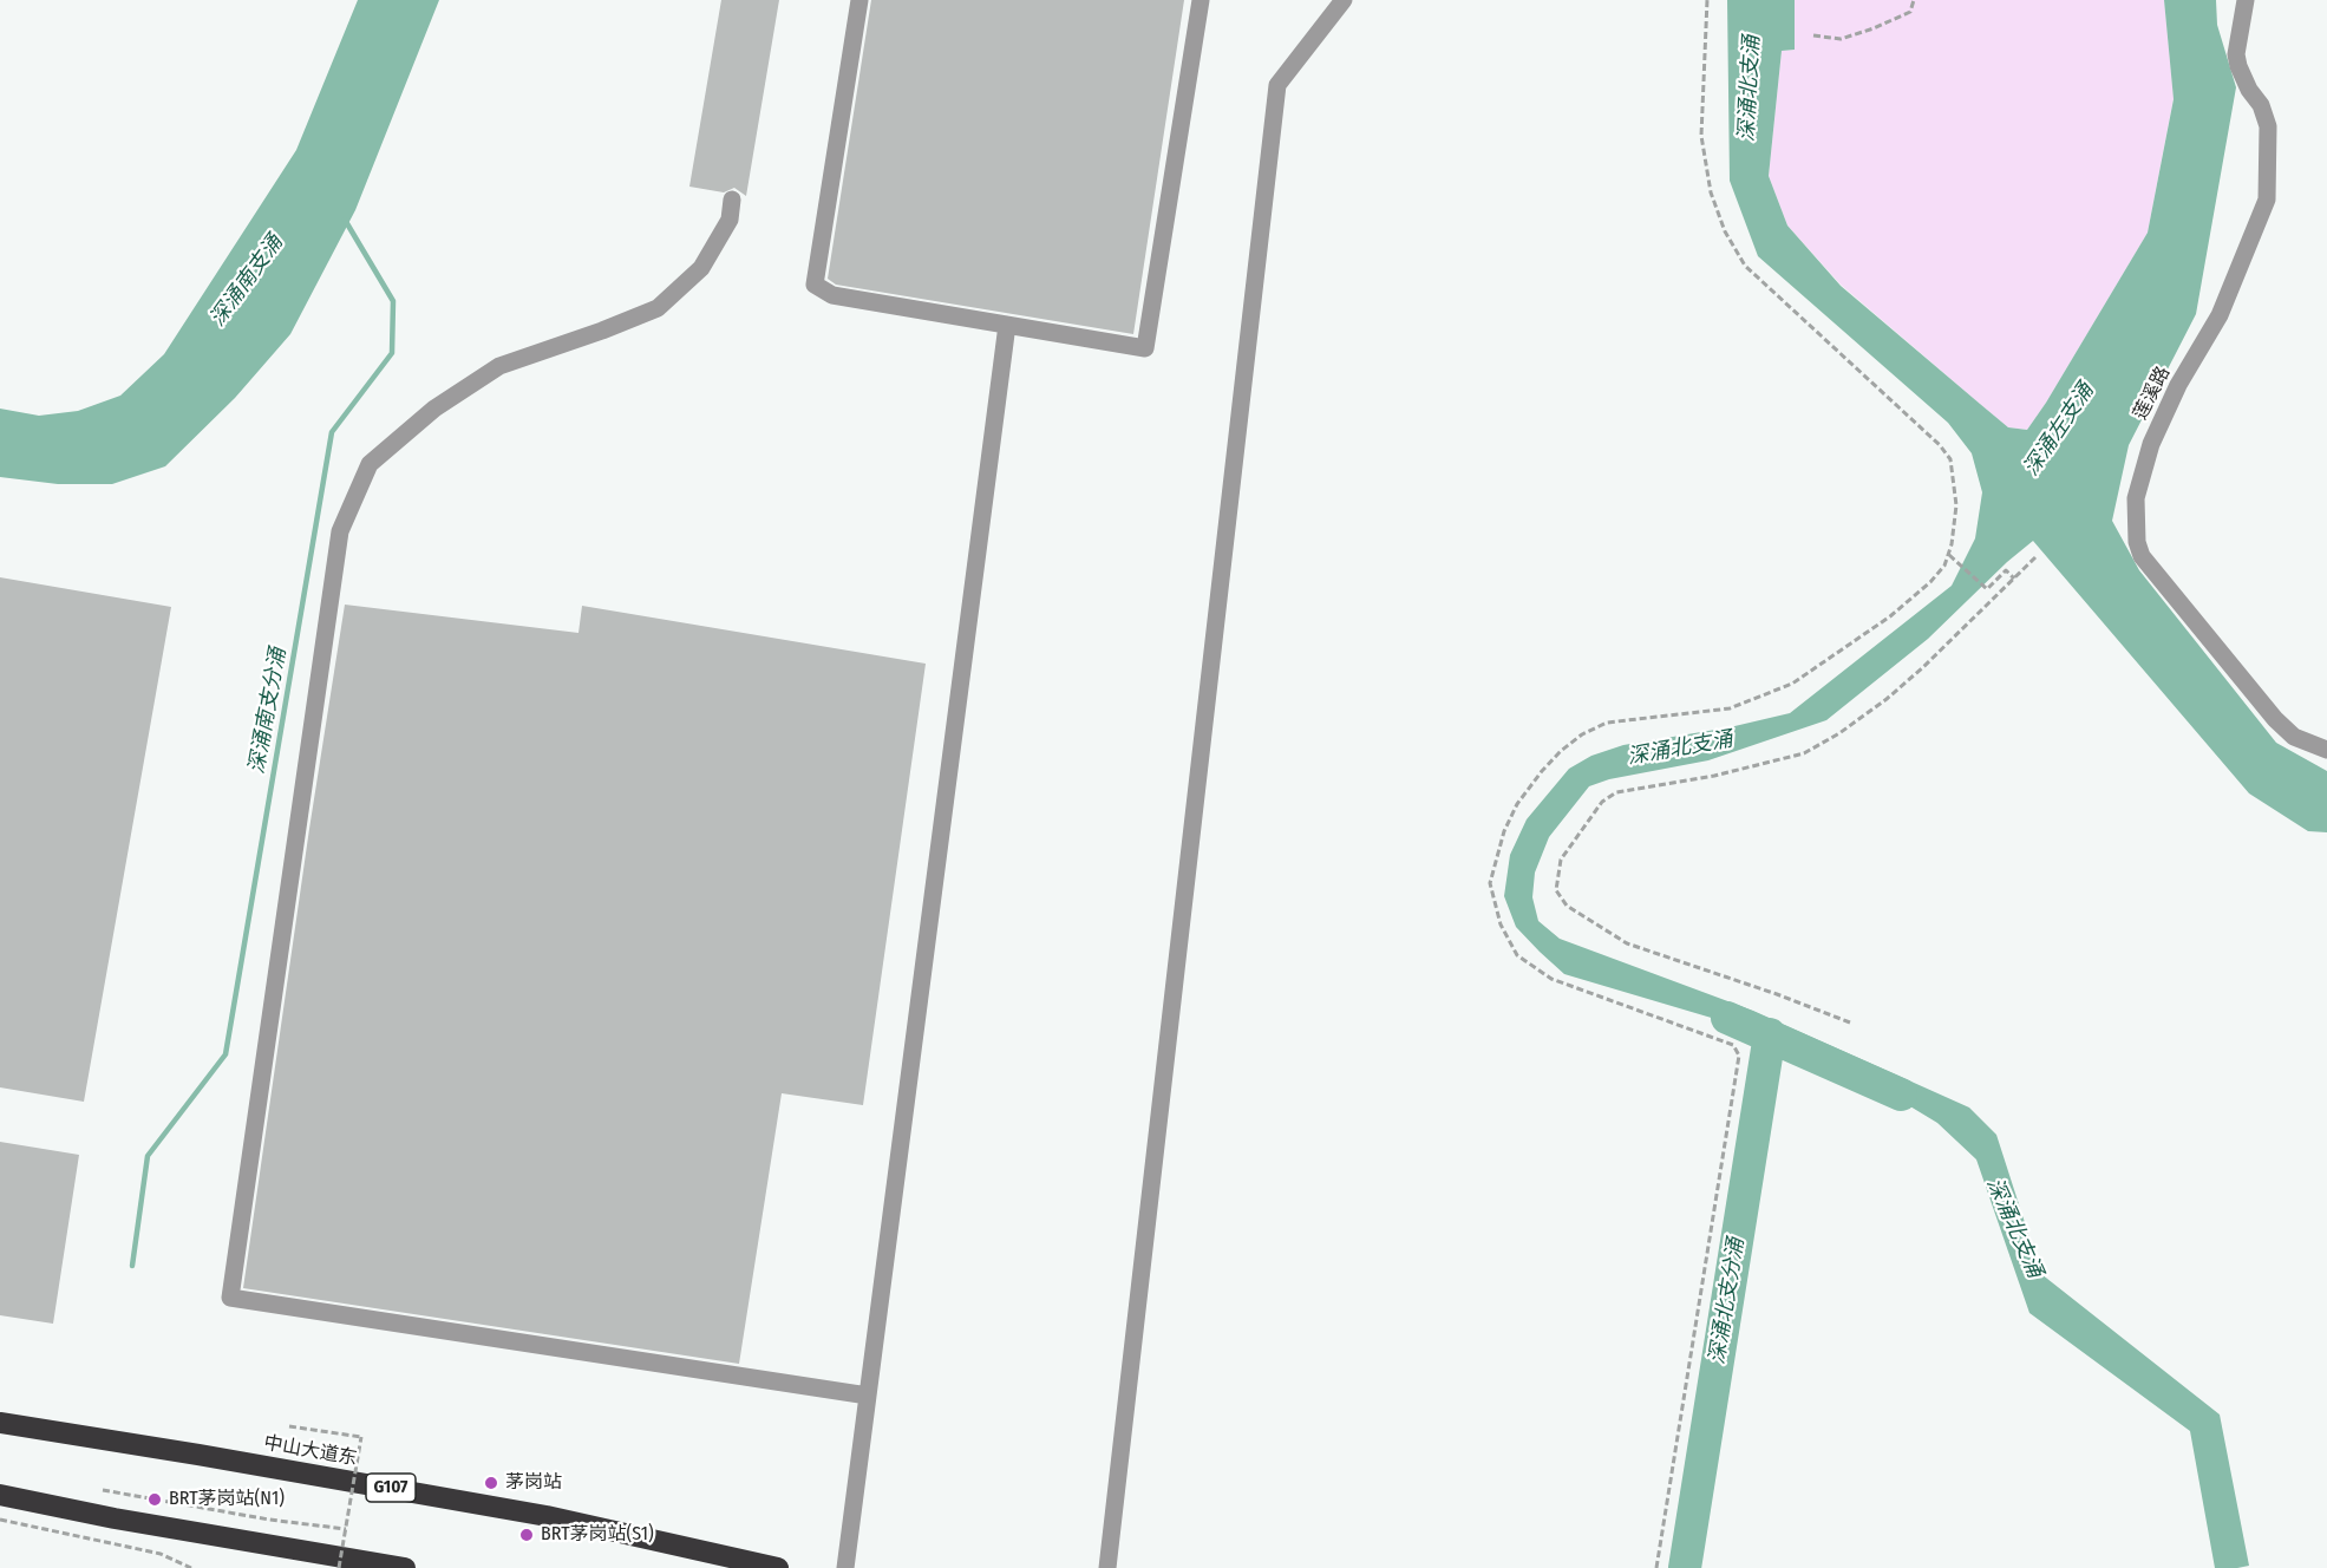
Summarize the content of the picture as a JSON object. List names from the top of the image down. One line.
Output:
{"streets":{"highway":["中山大道东","G107"],"street":["莲溪路"]},"water":["深涌北支涌","深涌南支涌","深涌左支涌","深涌南支分涌","深涌北支分涌"],"places":["茅岗站","BRT茅岗站(N1)","BRT茅岗站(S1)"]}
